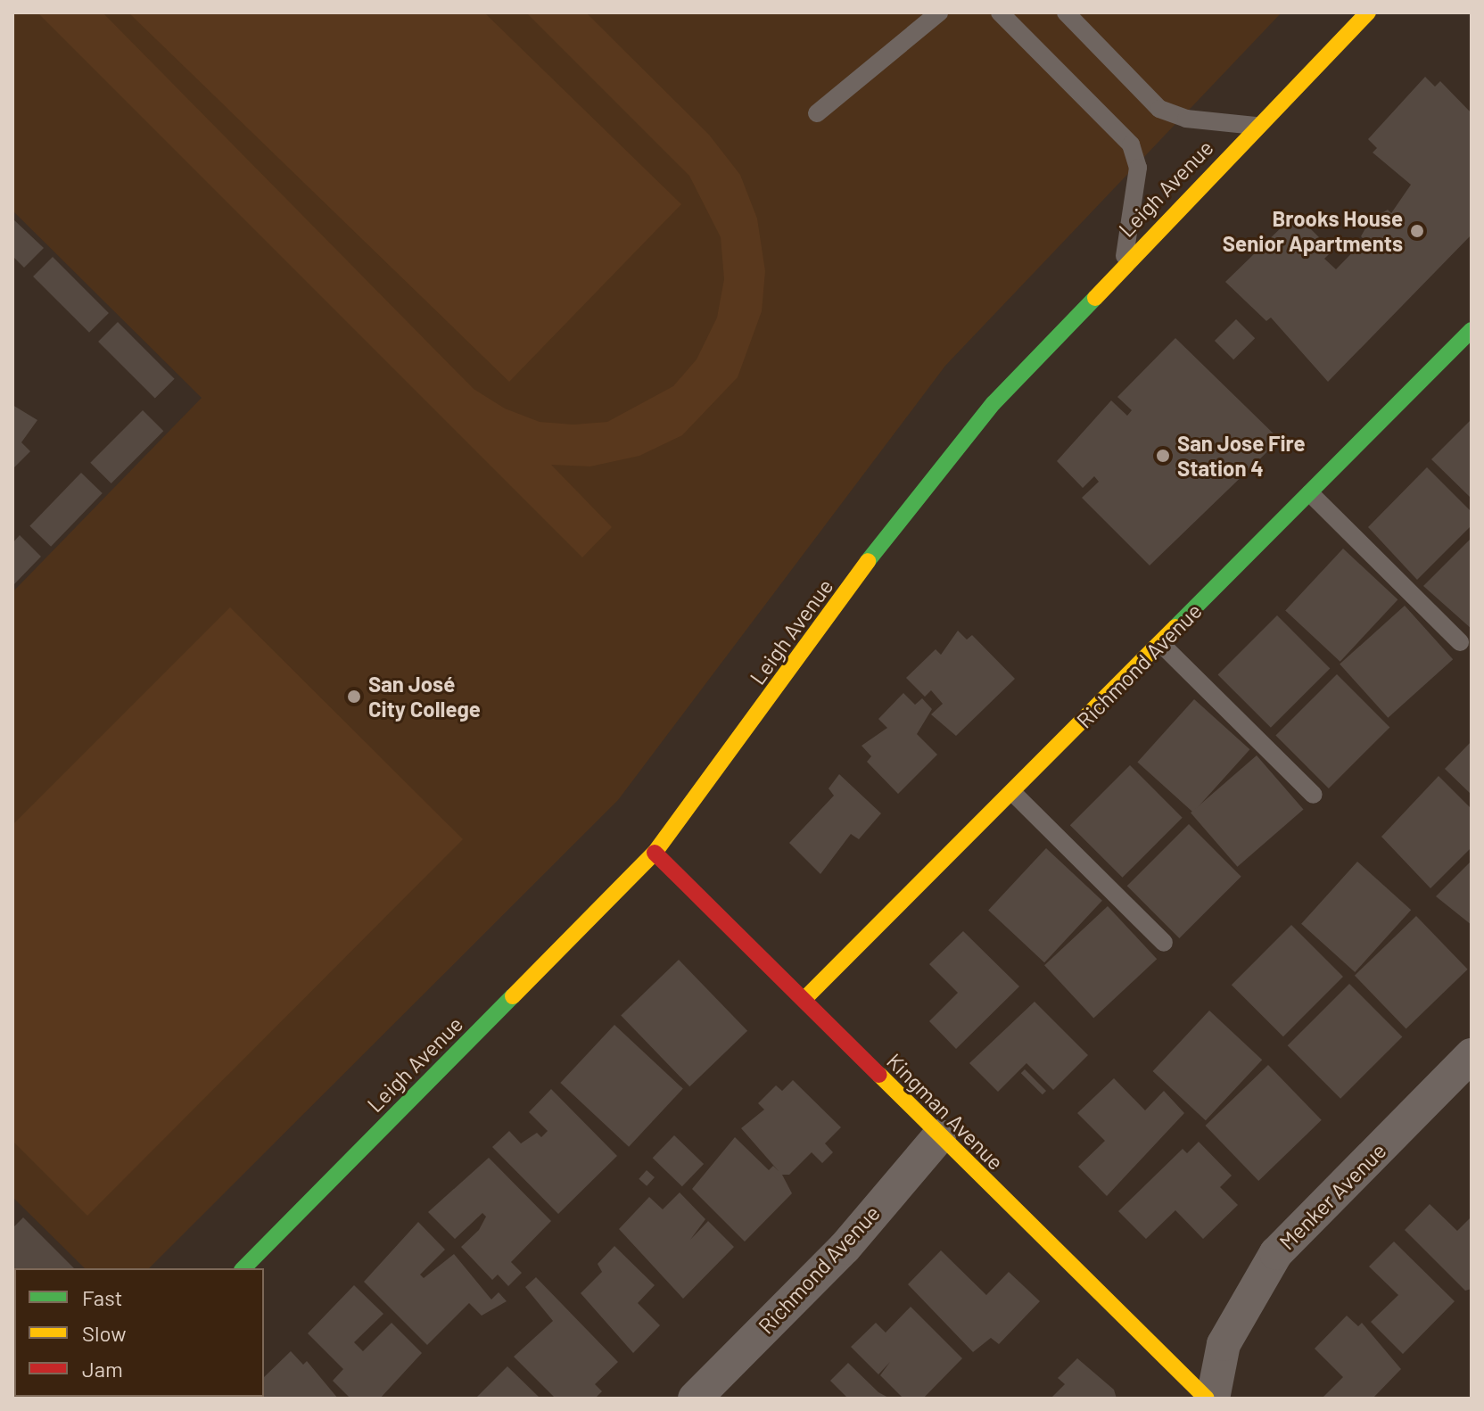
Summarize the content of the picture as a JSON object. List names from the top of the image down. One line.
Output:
{"streets":{"street":["Leigh Avenue","Richmond Avenue","Kingman Avenue","Menker Avenue"]},"crossings":[["Leigh Avenue","Kingman Avenue"],["Richmond Avenue","Kingman Avenue"]],"places":["Brooks House Senior Apartments","San Jose Fire Station 4","San José City College"],"legend":["Fast","Slow","Jam"]}
